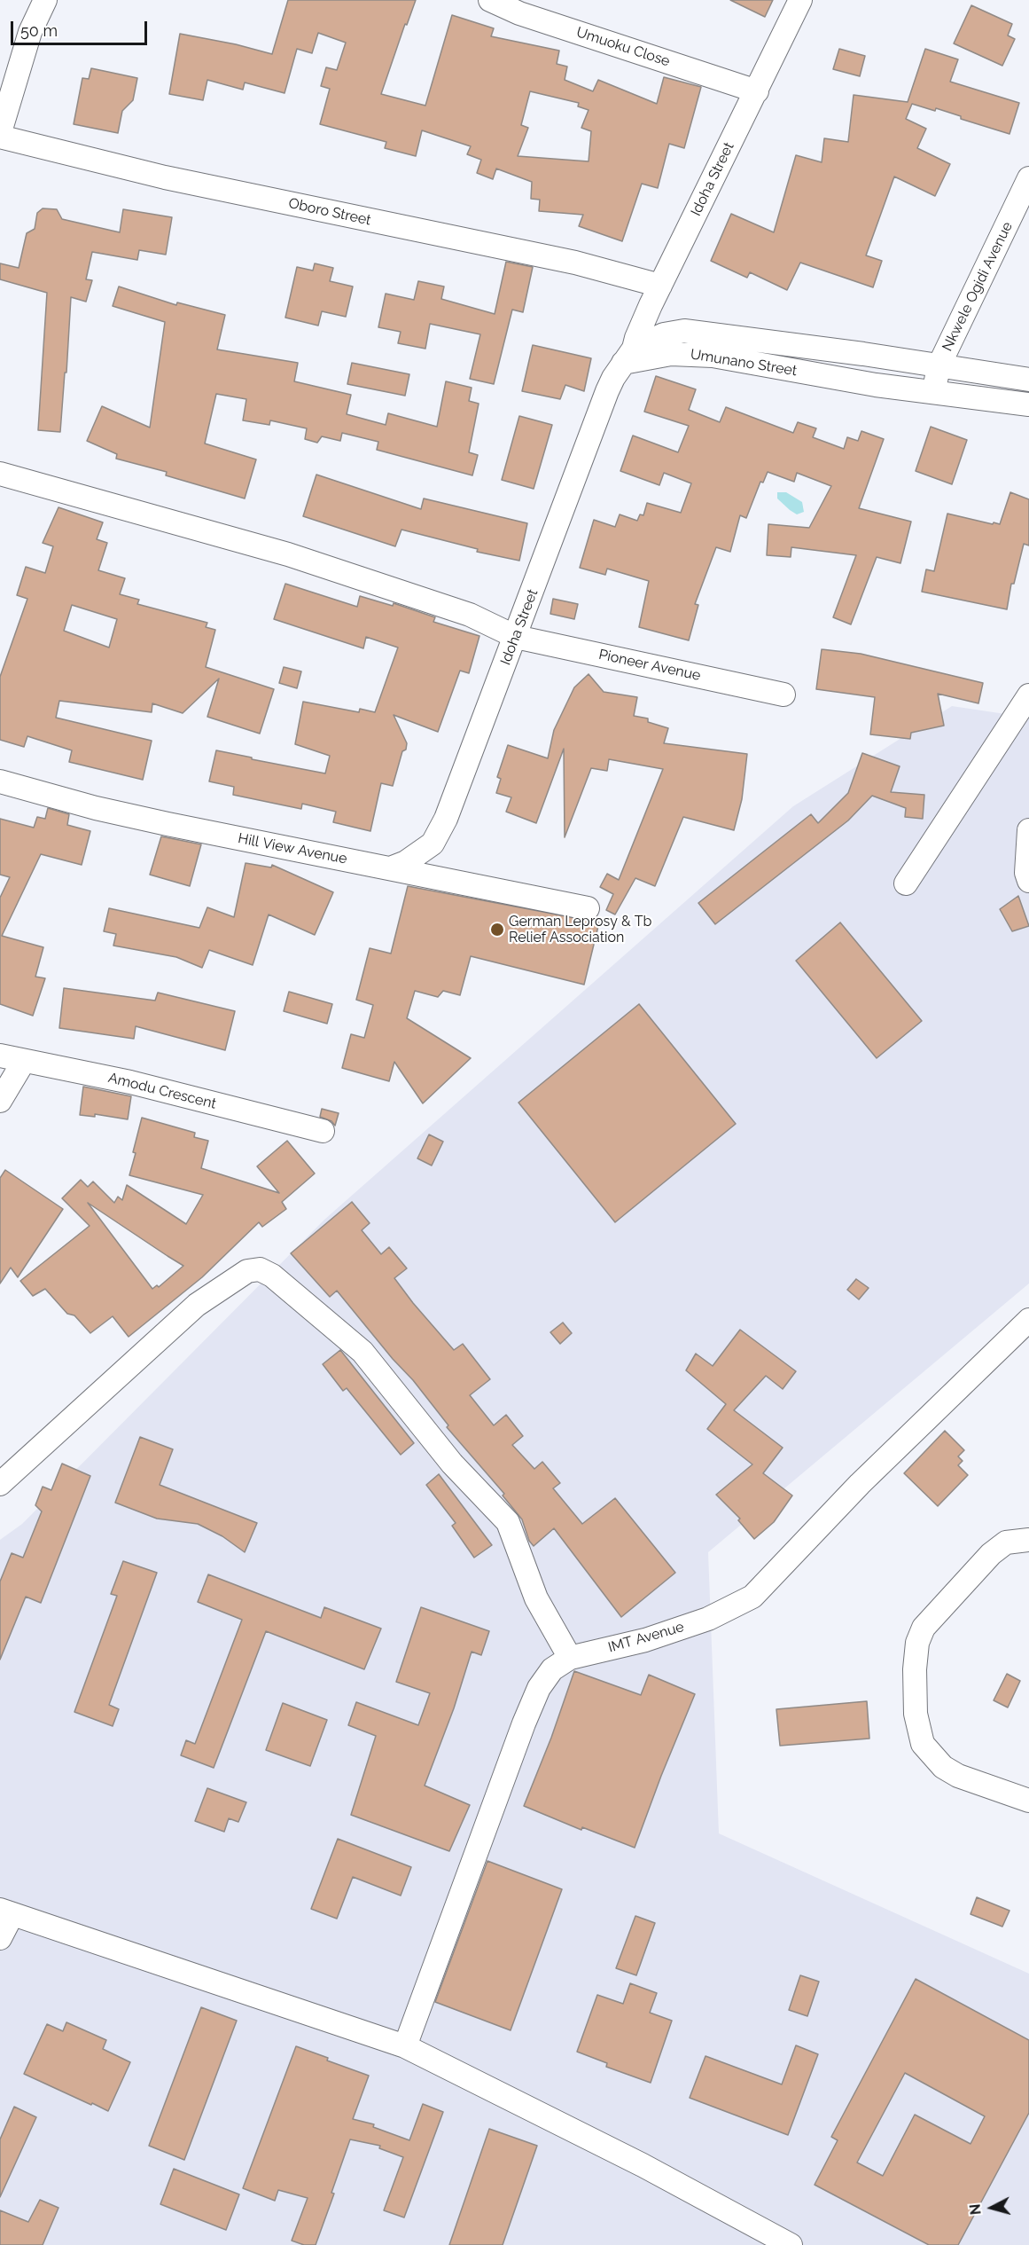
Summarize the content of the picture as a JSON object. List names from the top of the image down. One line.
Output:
{"streets":{"street":["Umuoku Close","Idoha Street","Oboro Street","Nkwele Ogidi Avenue","Umunano Street","Pioneer Avenue","Hill View Avenue","Amodu Crescent","IMT Avenue"]},"crossings":[["Umuoku Close","Idoha Street"],["Idoha Street","Oboro Street"],["Idoha Street","Umunano Street"],["Idoha Street","Pioneer Avenue"],["Idoha Street","Hill View Avenue"],["Nkwele Ogidi Avenue","Umunano Street"]],"places":["German Leprosy & Tb Relief Association"],"scale_bar":"50 m","north":"left"}
